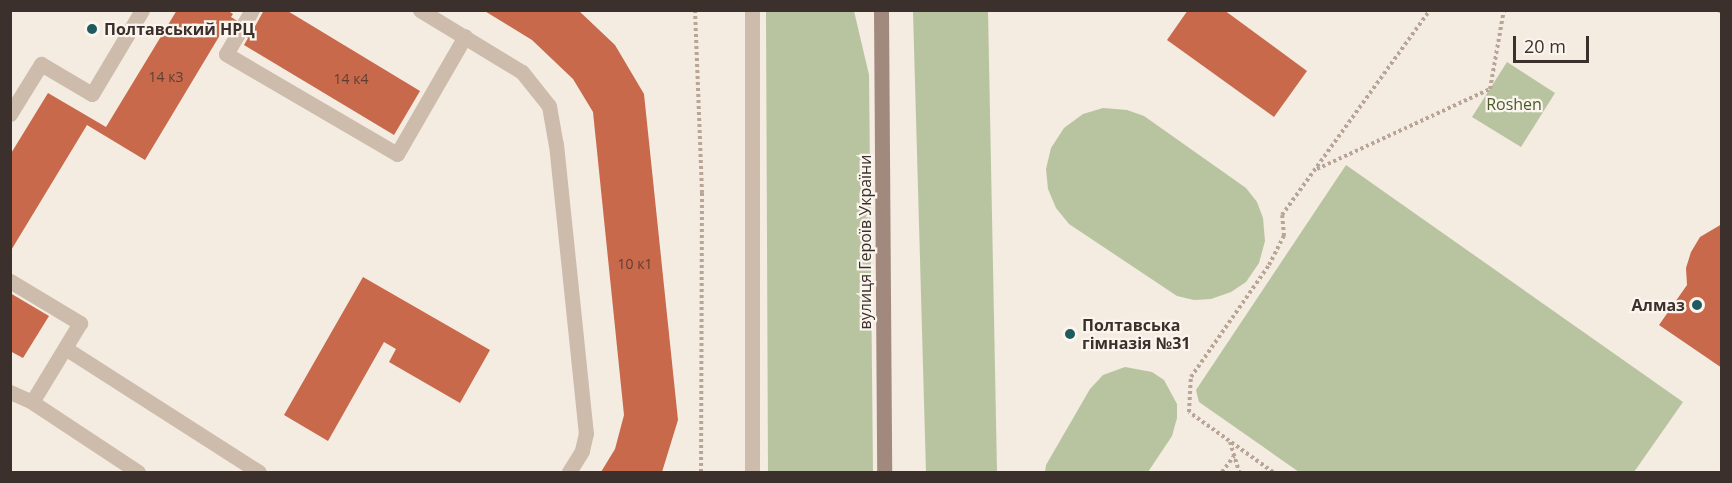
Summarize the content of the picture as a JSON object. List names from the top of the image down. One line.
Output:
{"streets":{"main road":["вулиця Героїв України"]},"parks":["Roshen"],"places":["Полтавський НРЦ","Алмаз","Полтавська гімназія №31"],"house_numbers":["14 к3","14 к4","10 к1"],"scale_bar":"20 m"}
